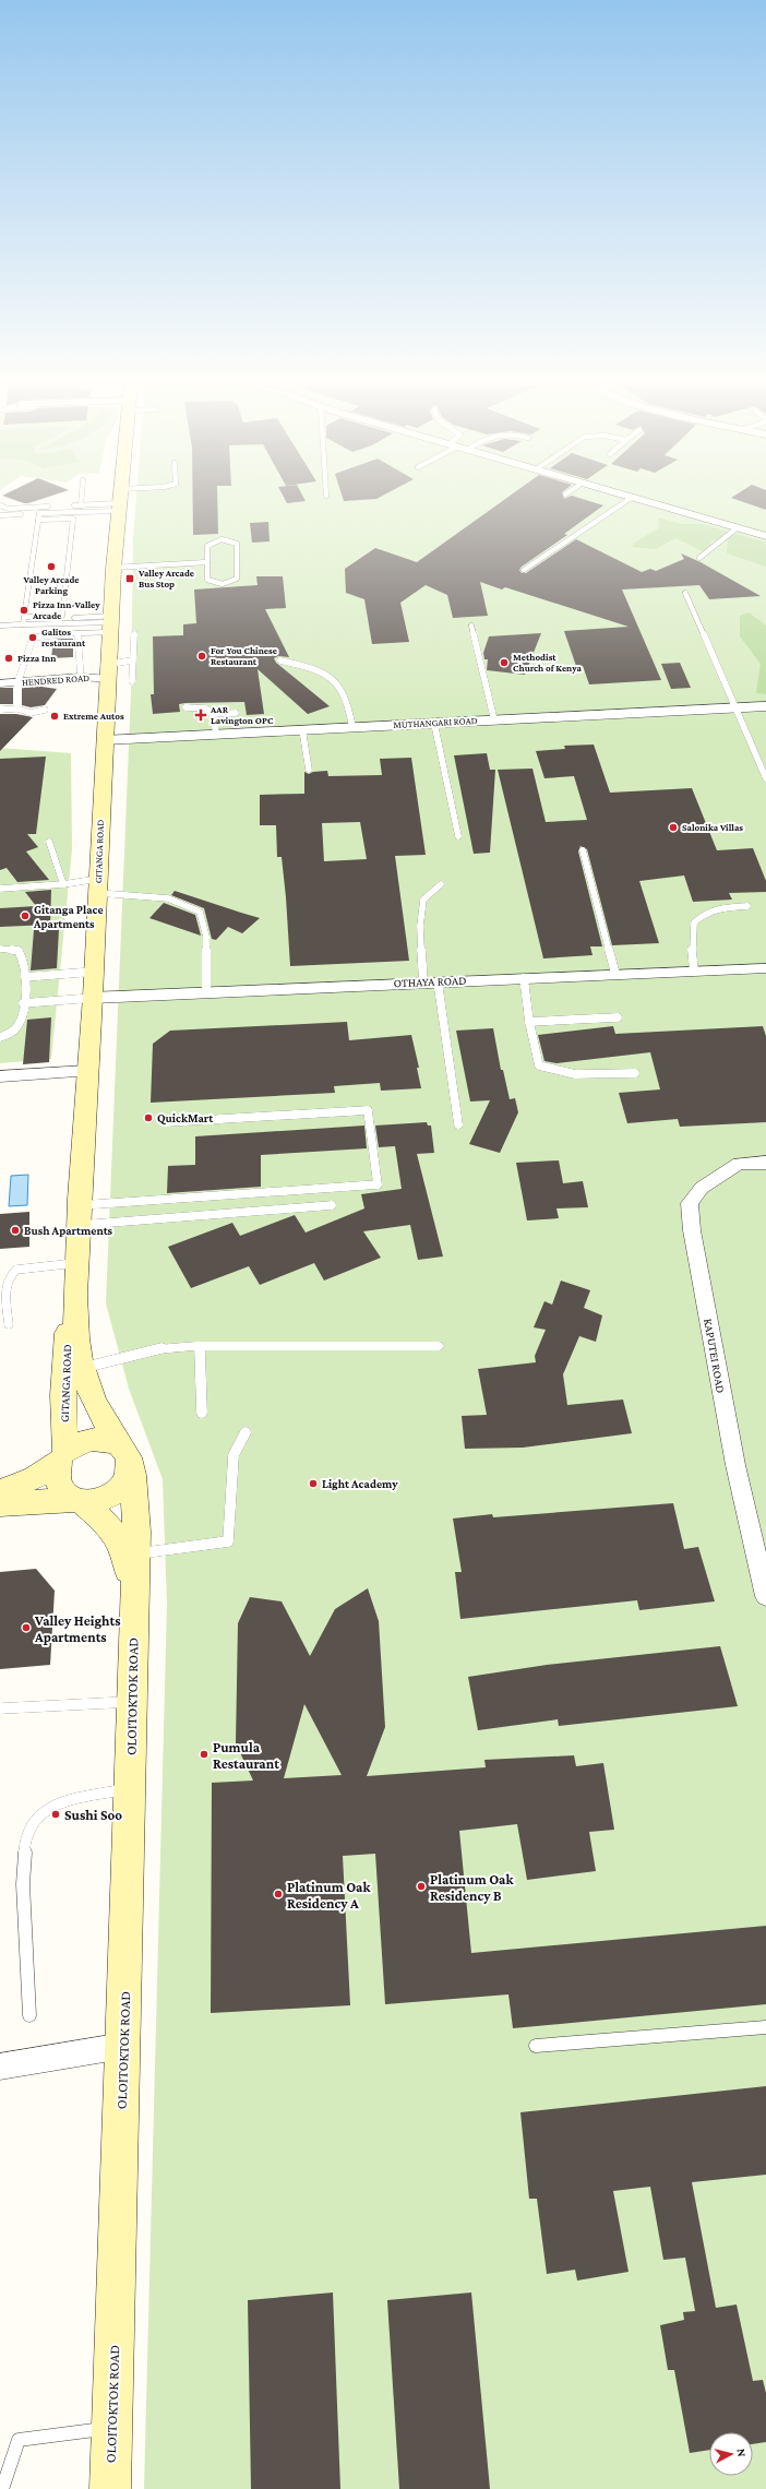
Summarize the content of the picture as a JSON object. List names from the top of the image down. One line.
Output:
{"streets":{"main road":["GITANGA ROAD","OLOITOKTOK ROAD"],"street":["HENDRED ROAD","MUTHANGARI ROAD","OTHAYA ROAD","KAPUTEI ROAD"]},"crossings":[["HENDRED ROAD","GITANGA ROAD"],["MUTHANGARI ROAD","GITANGA ROAD"],["GITANGA ROAD","OTHAYA ROAD"],["GITANGA ROAD","OLOITOKTOK ROAD"]],"places":{"other":["Valley Arcade Parking","Pizza Inn-Valley Arcade","Galitos restaurant","For You Chinese Restaurant","Pizza Inn","Methodist Church of Kenya","Extreme Autos","Salonika Villas","Gitanga Place Apartments","QuickMart","Bush Apartments","Light Academy","Valley Heights Apartments","Pumula Restaurant","Sushi Soo","Platinum Oak Residency B","Platinum Oak Residency A"],"transit":["Valley Arcade Bus Stop"],"health":["AAR Lavington OPC"]},"north":"right"}
